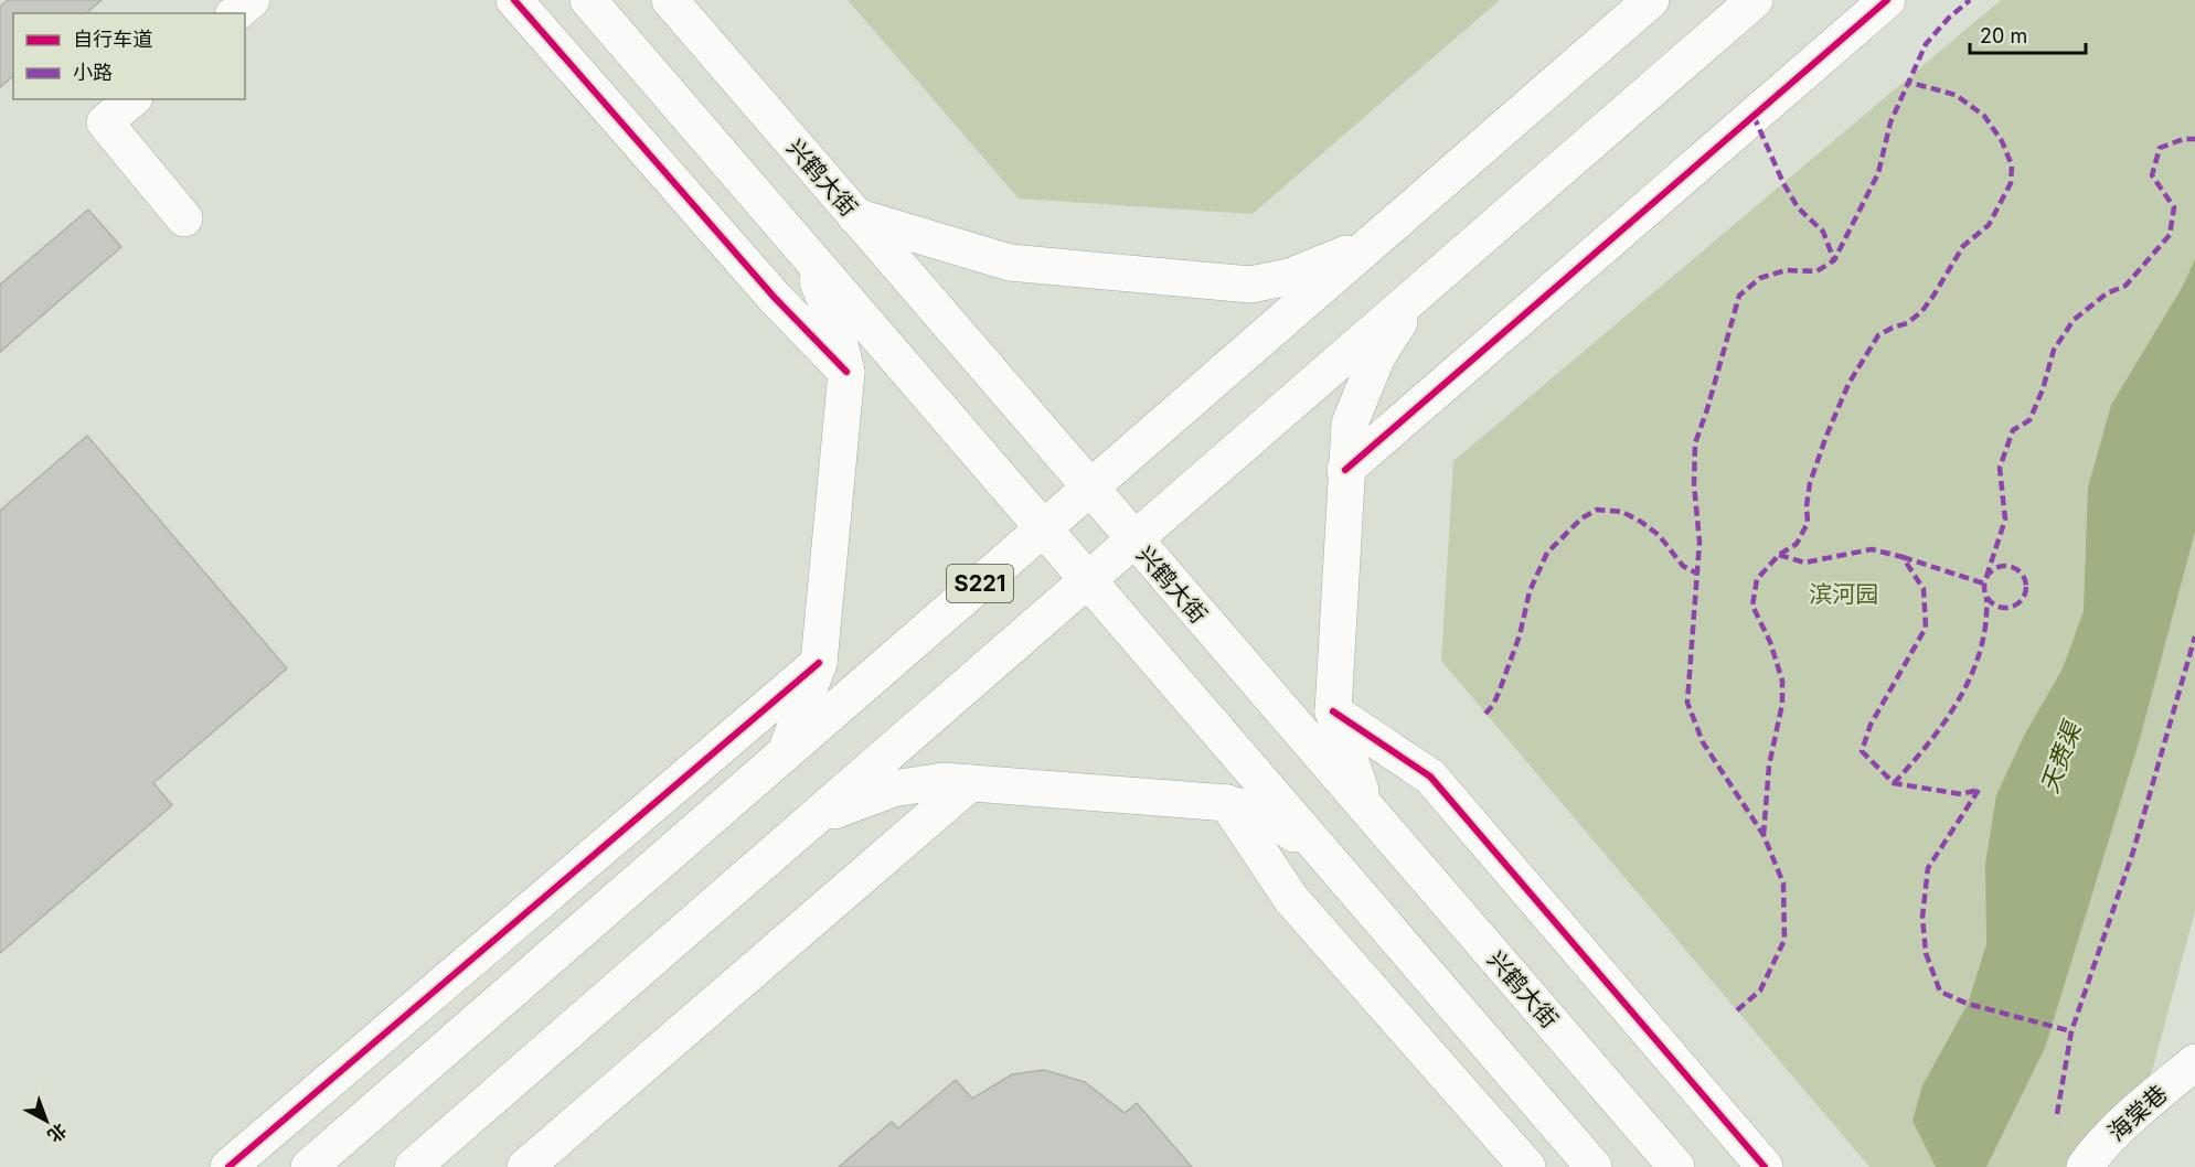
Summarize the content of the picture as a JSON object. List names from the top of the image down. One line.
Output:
{"streets":{"main road":["兴鹤大街","S221","海棠巷"]},"crossings":[["兴鹤大街","S221"]],"water":["天赉渠"],"parks":["滨河园"],"legend":["自行车道","小路"],"scale_bar":"20 m","north":"bottom right"}
